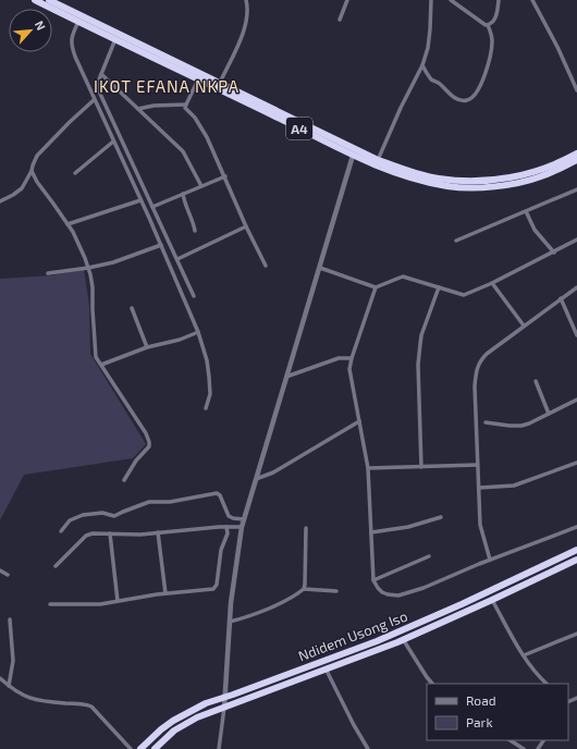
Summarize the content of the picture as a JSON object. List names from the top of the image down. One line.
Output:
{"streets":{"highway":["A4","Ndidem Usong Iso"]},"districts":["IKOT EFANA NKPA"],"legend":["Road","Park"],"north":"top right"}
